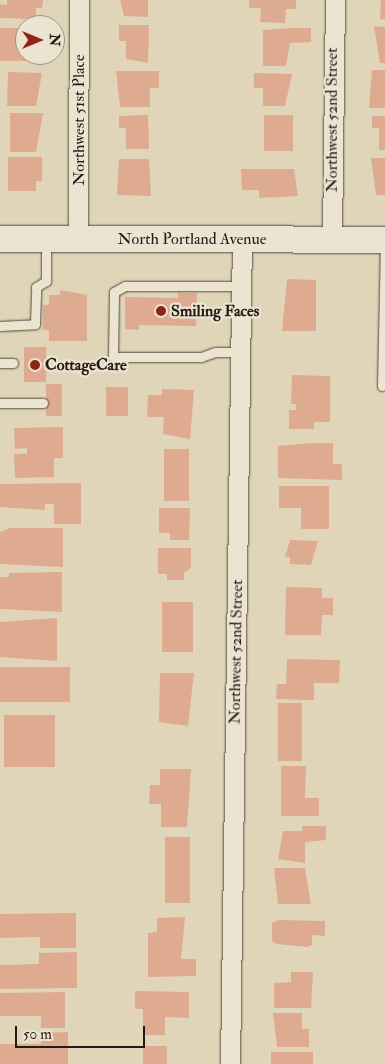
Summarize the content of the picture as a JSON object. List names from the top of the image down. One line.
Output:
{"streets":{"main road":["North Portland Avenue"],"street":["Northwest 51st Place","Northwest 52nd Street"]},"crossings":[["Northwest 51st Place","North Portland Avenue"],["Northwest 52nd Street","North Portland Avenue"]],"places":["Smiling Faces","CottageCare"],"scale_bar":"50 m","north":"right"}
